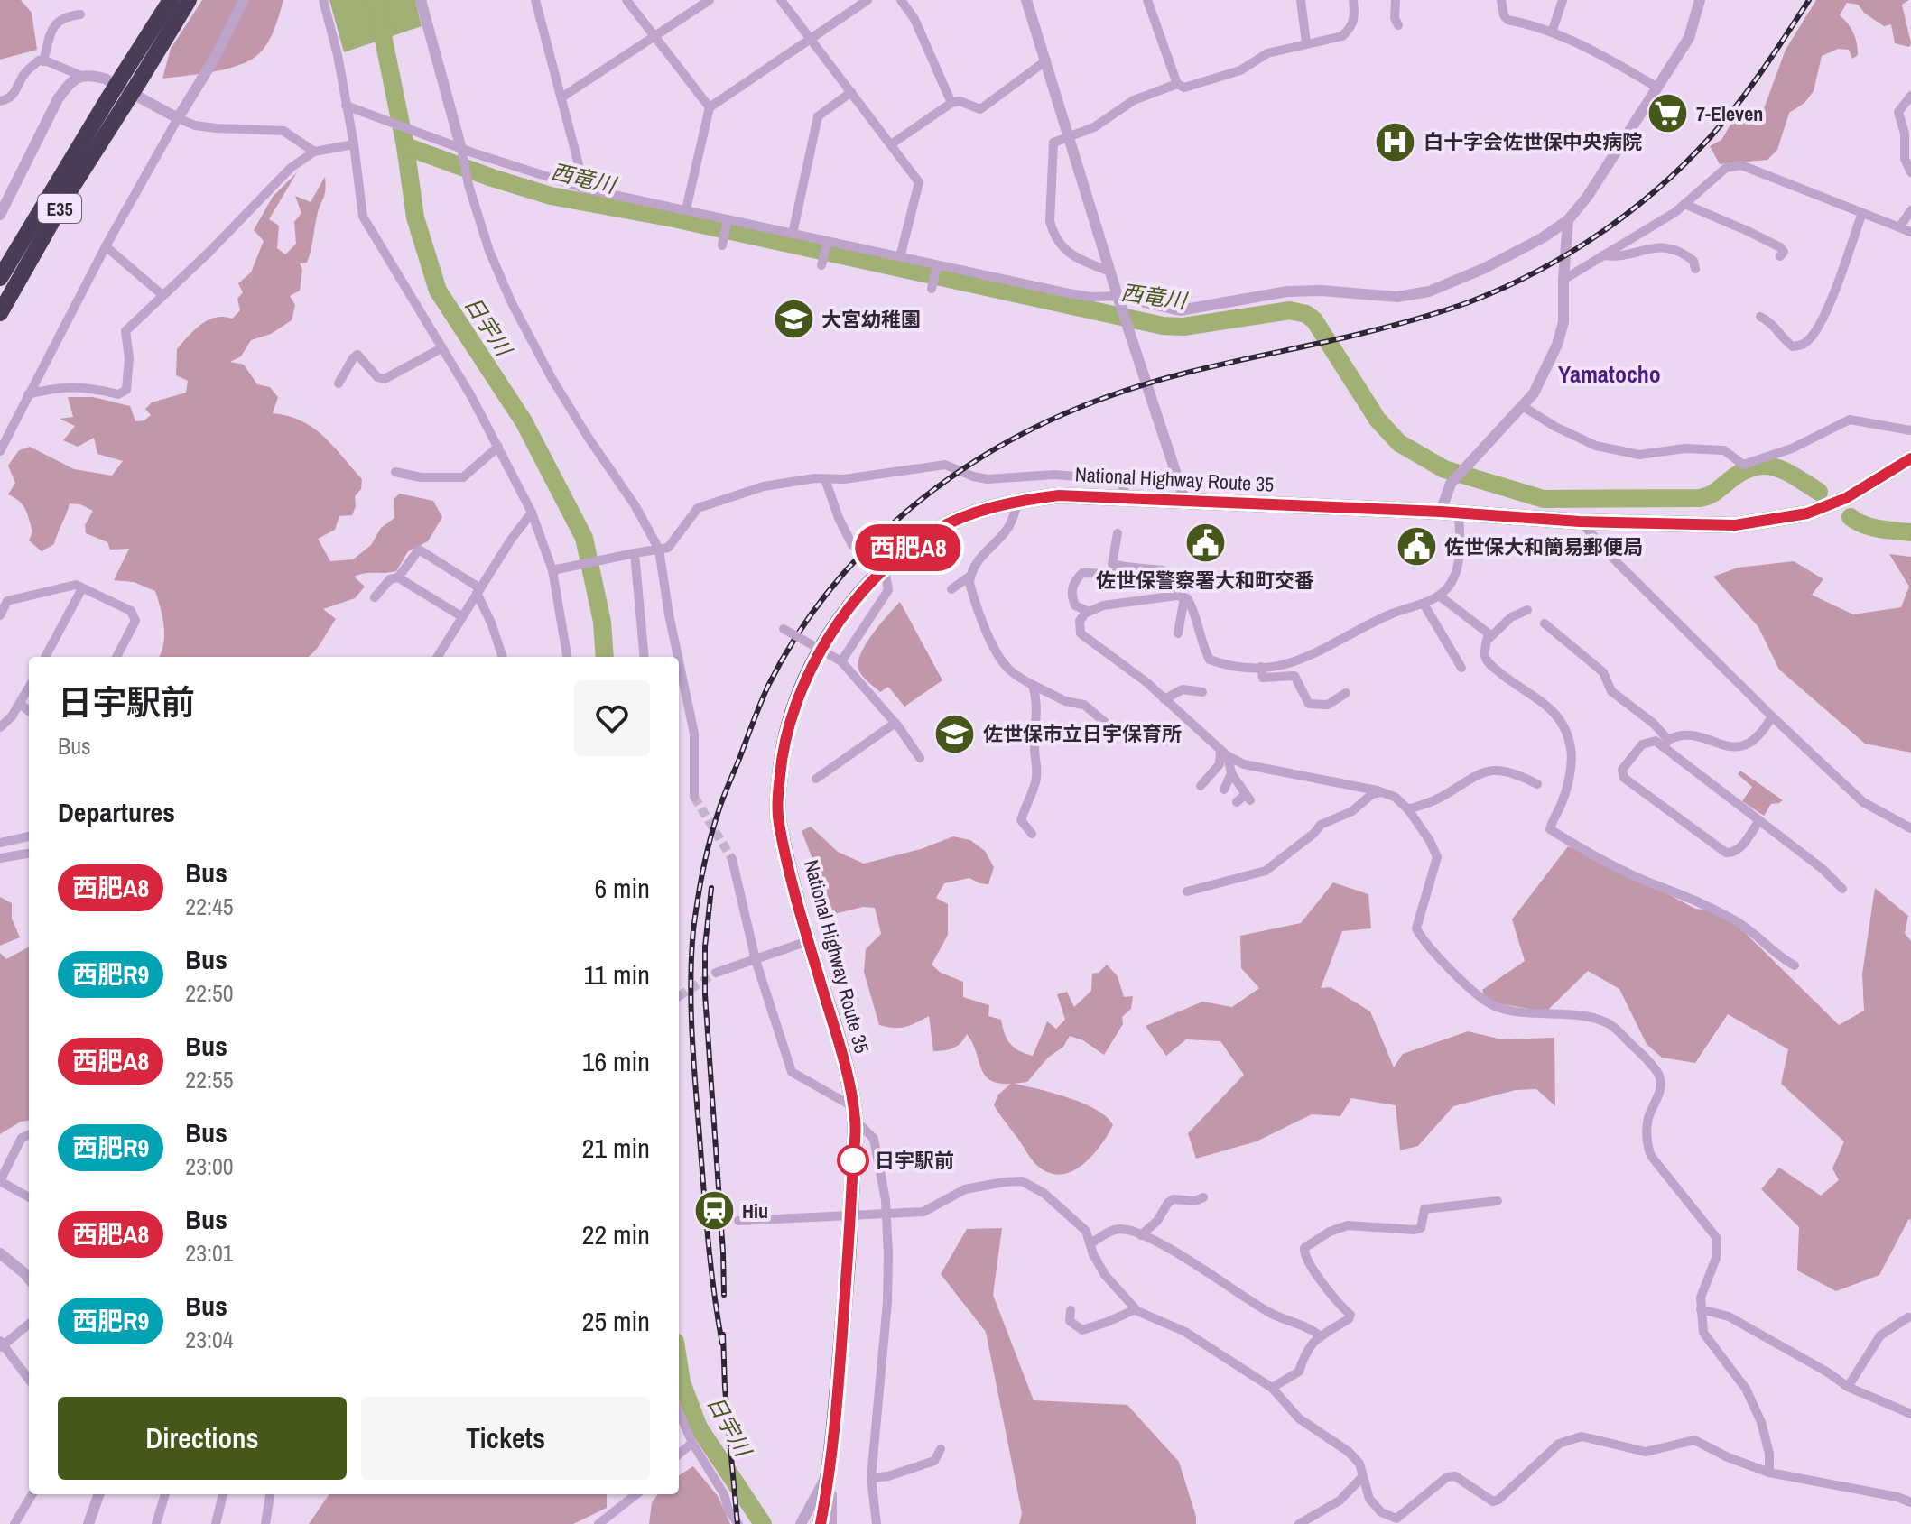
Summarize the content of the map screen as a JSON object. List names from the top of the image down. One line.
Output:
{"streets":{"highway":["E35","National Highway Route 35"]},"districts":["Yamatocho"],"water":["西竜川","日宇川"],"places":{"supermarket":["7-Eleven"],"hospital":["白十字会佐世保中央病院"],"school or university":["大宮幼稚園","佐世保市立日宇保育所"],"public building":["佐世保警察署大和町交番","佐世保大和簡易郵便局"],"other":["日宇駅前"],"station":["Hiu"]},"lines":["bus line 西肥A8"],"page":{"on_map":"西肥A8","heading":[["日宇駅前","Bus"],"Departures"],"list":[{"mark":"西肥A8","name":"Bus","note":"22:45","value":"6 min"},{"mark":"西肥R9","name":"Bus","note":"22:50","value":"11 min"},{"mark":"西肥A8","name":"Bus","note":"22:55","value":"16 min"},{"mark":"西肥R9","name":"Bus","note":"23:00","value":"21 min"},{"mark":"西肥A8","name":"Bus","note":"23:01","value":"22 min"},{"mark":"西肥R9","name":"Bus","note":"23:04","value":"25 min"}],"buttons":["Directions","Tickets"]}}
